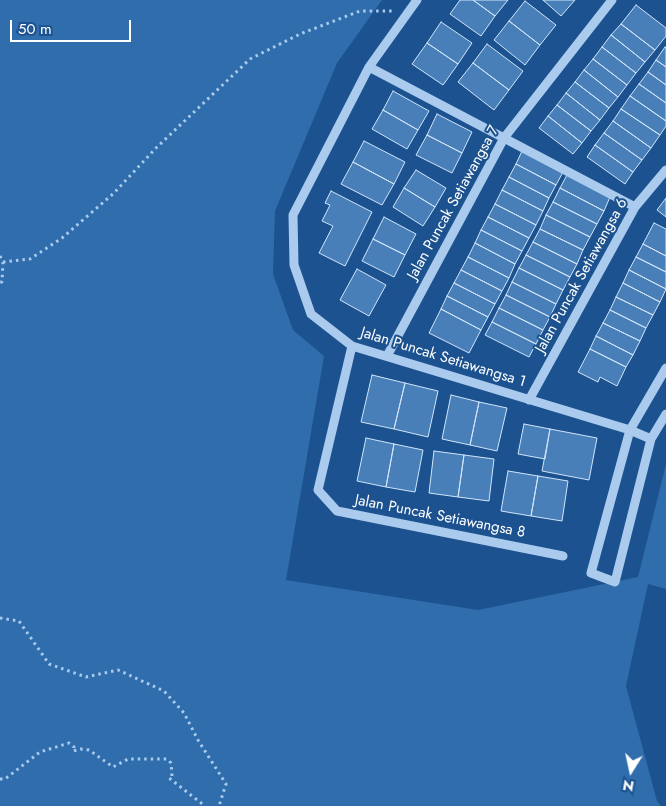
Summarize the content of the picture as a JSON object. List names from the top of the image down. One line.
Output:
{"streets":{"street":["Jalan Puncak Setiawangsa 7","Jalan Puncak Setiawangsa 6","Jalan Puncak Setiawangsa 1","Jalan Puncak Setiawangsa 8"]},"crossings":[["Jalan Puncak Setiawangsa 7","Jalan Puncak Setiawangsa 1"],["Jalan Puncak Setiawangsa 6","Jalan Puncak Setiawangsa 1"],["Jalan Puncak Setiawangsa 1","Jalan Puncak Setiawangsa 8"]],"scale_bar":"50 m","north":"bottom"}
